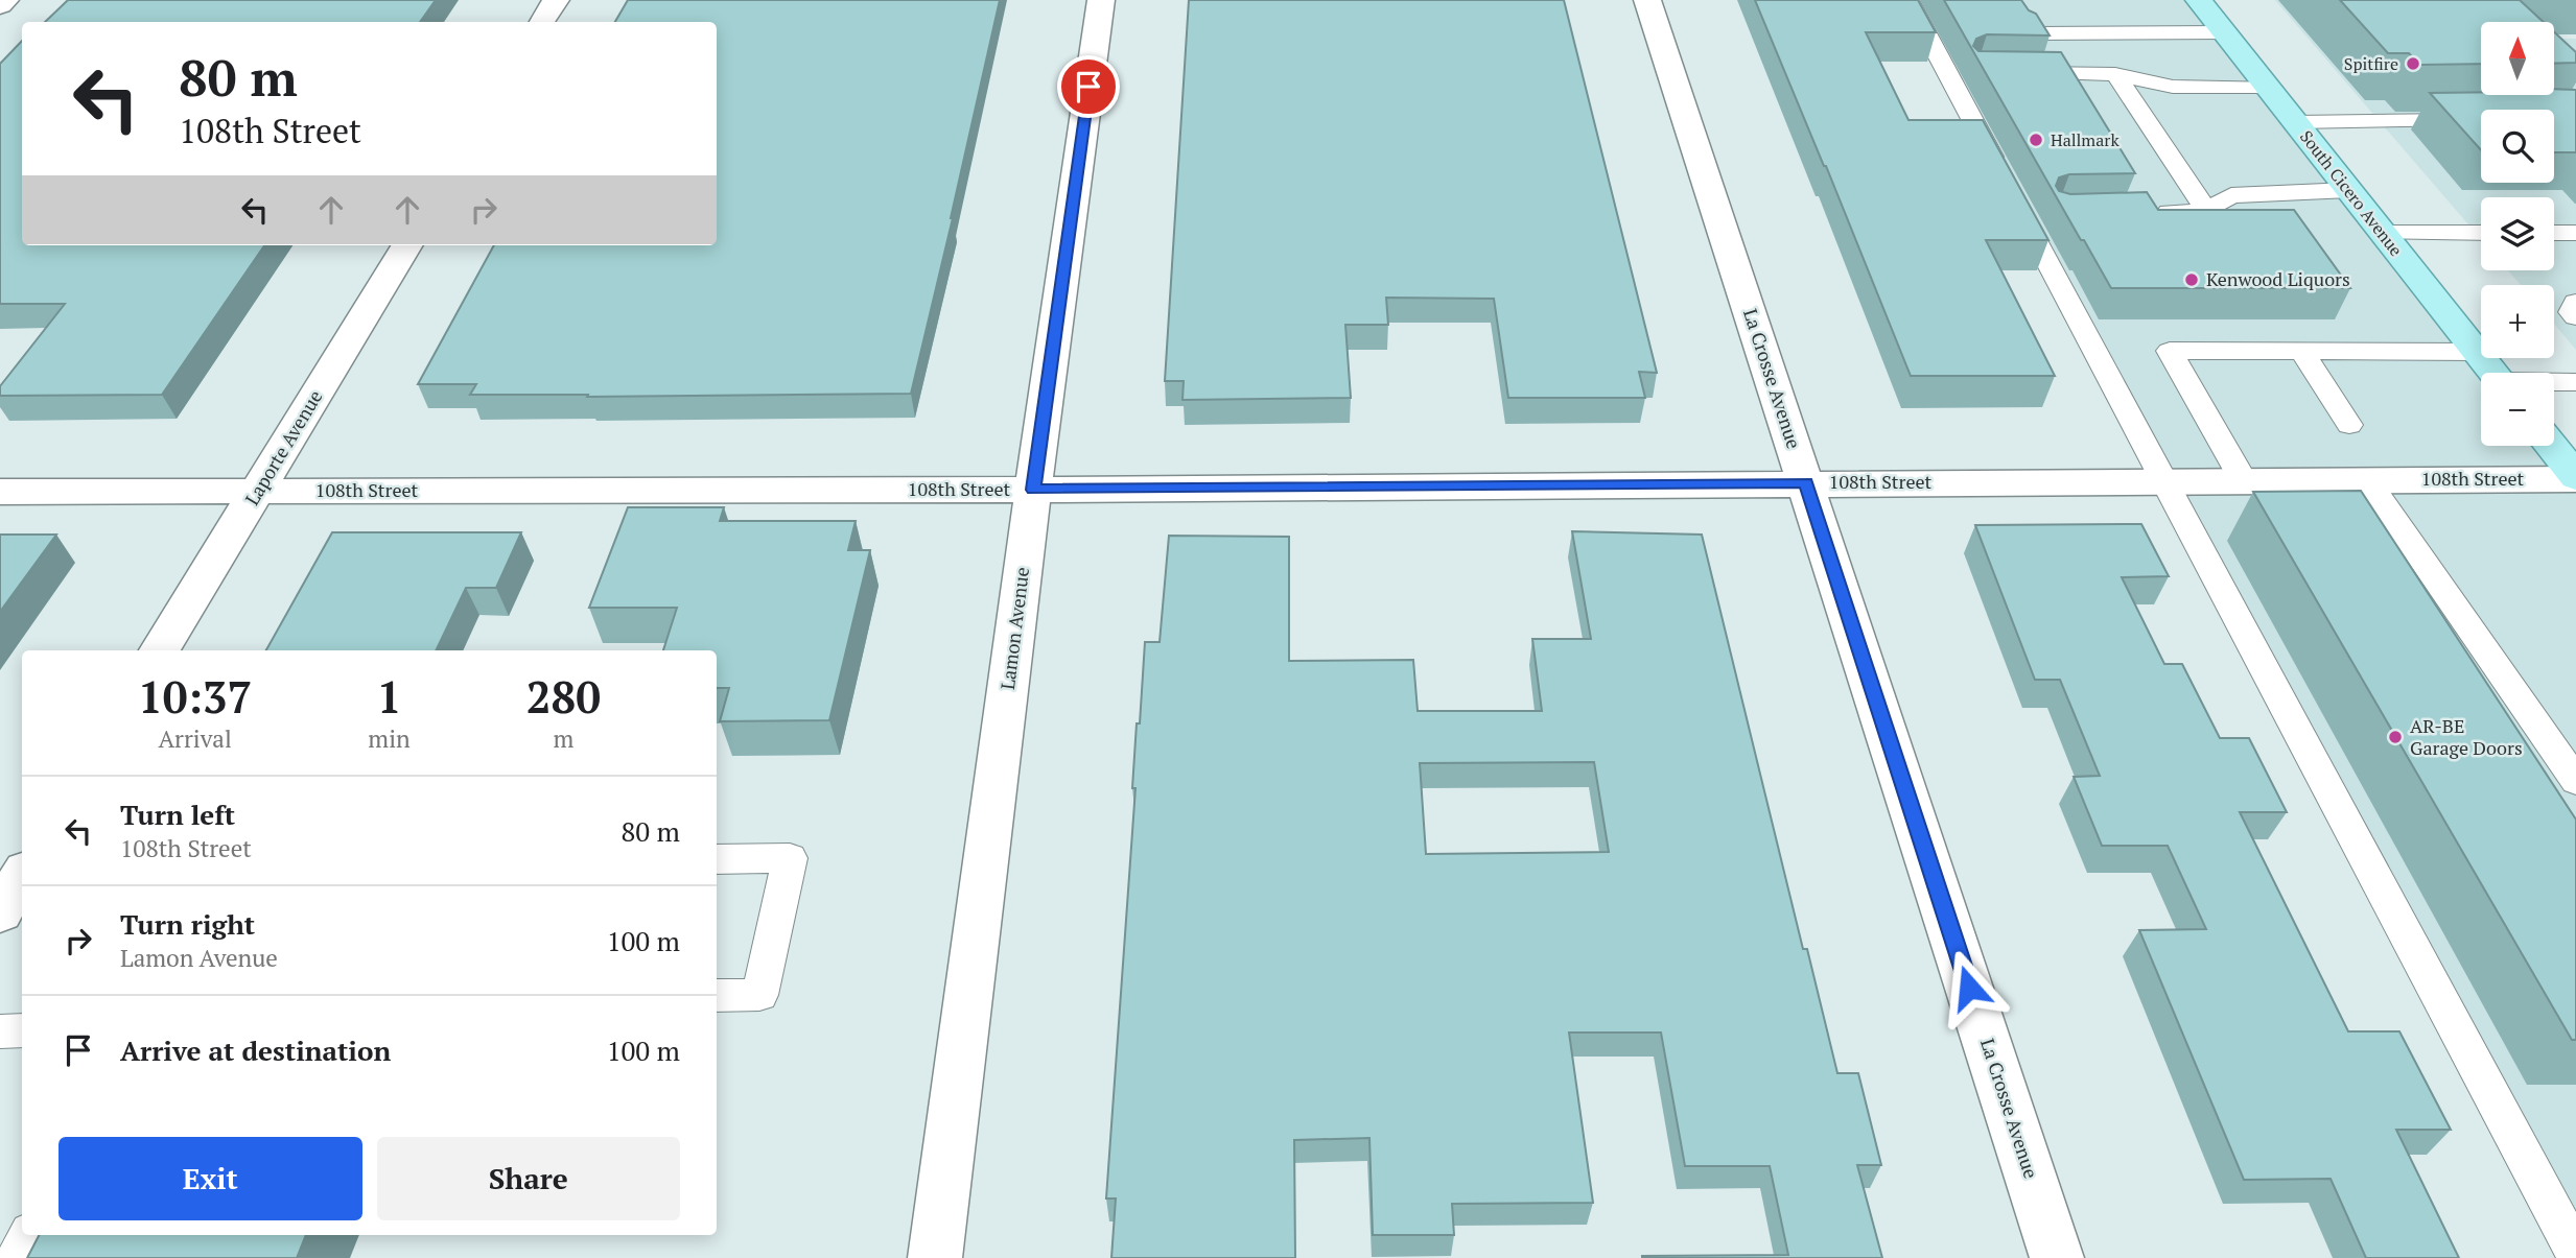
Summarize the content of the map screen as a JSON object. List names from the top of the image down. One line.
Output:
{"streets":{"main road":["South Cicero Avenue"],"street":["La Crosse Avenue","Laporte Avenue","108th Street","Lamon Avenue"]},"crossings":[["La Crosse Avenue","108th Street"],["Laporte Avenue","108th Street"],["108th Street","Lamon Avenue"]],"places":["Spitfire","Hallmark","Kenwood Liquors","AR-BE Garage Doors"],"north":"top","page":{"map_buttons":["+","−"],"turn":["80 m","108th Street"],"eta":["10:37","Arrival","1","min","280","m"],"list":[{"name":"Turn left","note":"108th Street","value":"80 m"},{"name":"Turn right","note":"Lamon Avenue","value":"100 m"},{"name":"Arrive at destination","value":"100 m"}],"buttons":["Exit","Share"]}}
